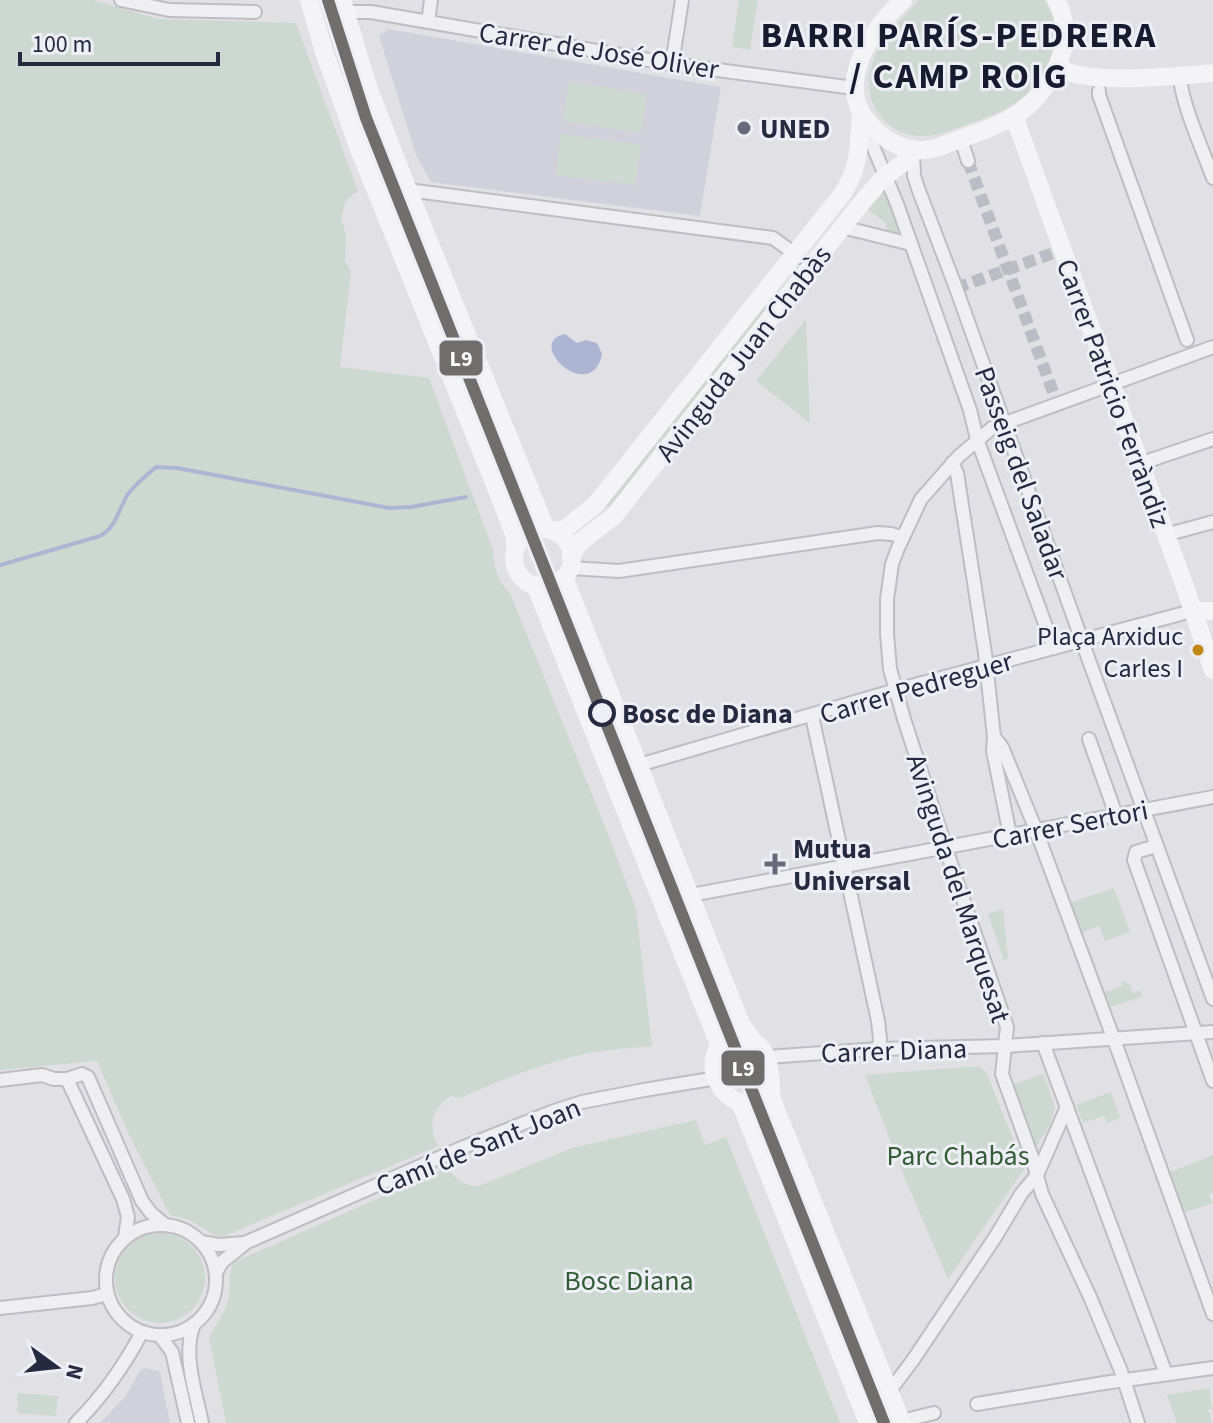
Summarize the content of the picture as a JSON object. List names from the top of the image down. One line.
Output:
{"streets":{"main road":["Avinguda Juan Chabàs","Carrer Patricio Ferràndiz"],"street":["Carrer de José Oliver","Passeig del Saladar","Carrer Pedreguer","Carrer Sertori","Avinguda del Marquesat","Carrer Diana","Camí de Sant Joan"]},"crossings":[["Carrer de José Oliver","Avinguda Juan Chabàs"],["Avinguda Juan Chabàs","Passeig del Saladar"],["Carrer Patricio Ferràndiz","Carrer Pedreguer"],["Carrer Patricio Ferràndiz","Avinguda del Marquesat"],["Passeig del Saladar","Carrer Pedreguer"],["Passeig del Saladar","Carrer Sertori"],["Passeig del Saladar","Avinguda del Marquesat"],["Carrer Pedreguer","Avinguda del Marquesat"],["Carrer Sertori","Avinguda del Marquesat"],["Avinguda del Marquesat","Carrer Diana"],["Carrer Diana","Camí de Sant Joan"]],"districts":["BARRI PARÍS-PEDRERA / CAMP ROIG"],"parks":["Parc Chabás","Bosc Diana"],"places":{"other":["UNED","Plaça Arxiduc Carles I","Bosc de Diana"],"health":["Mutua Universal"]},"lines":["transit line L9"],"scale_bar":"100 m","north":"right"}
